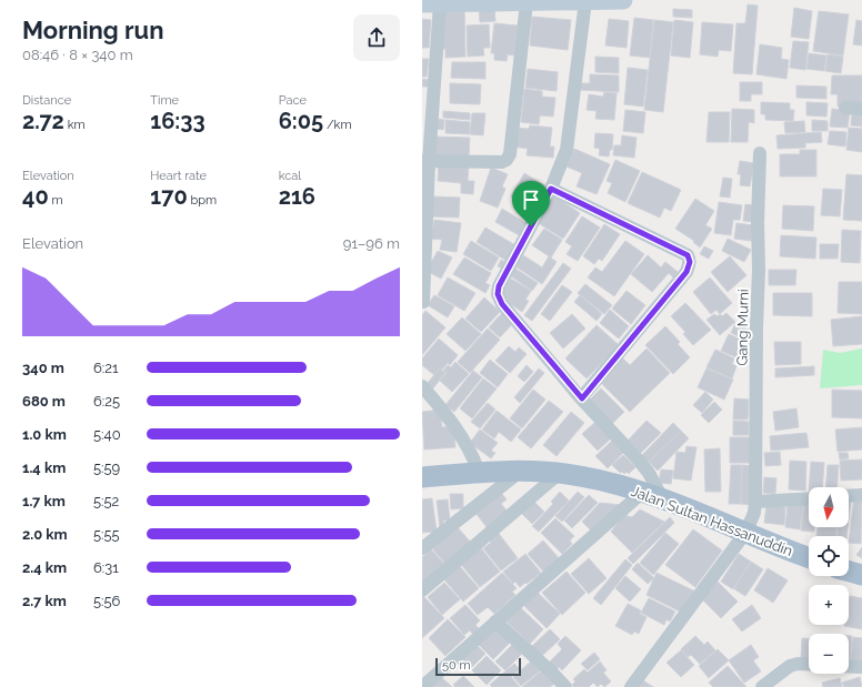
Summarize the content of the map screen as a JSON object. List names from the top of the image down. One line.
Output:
{"streets":{"main road":["Jalan Sultan Hassanuddin"],"street":["Gang Murni"]},"crossings":[["Gang Murni","Jalan Sultan Hassanuddin"]],"scale_bar":"50 m","north":"bottom","page":{"heading":["Morning run","08:46 · 8 × 340 m"],"stats":[["Distance","2.72 km"],["Time","16:33"],["Pace","6:05 /km"],["Elevation","40 m"],["Heart rate","170 bpm"],["kcal","216"]],"chart":["Elevation","91–96 m"],"list":[{"name":"340 m","note":"6:21"},{"name":"680 m","note":"6:25"},{"name":"1.0 km","note":"5:40"},{"name":"1.4 km","note":"5:59"},{"name":"1.7 km","note":"5:52"},{"name":"2.0 km","note":"5:55"},{"name":"2.4 km","note":"6:31"},{"name":"2.7 km","note":"5:56"}],"map_buttons":["+","−"],"scale":"50 m"}}
